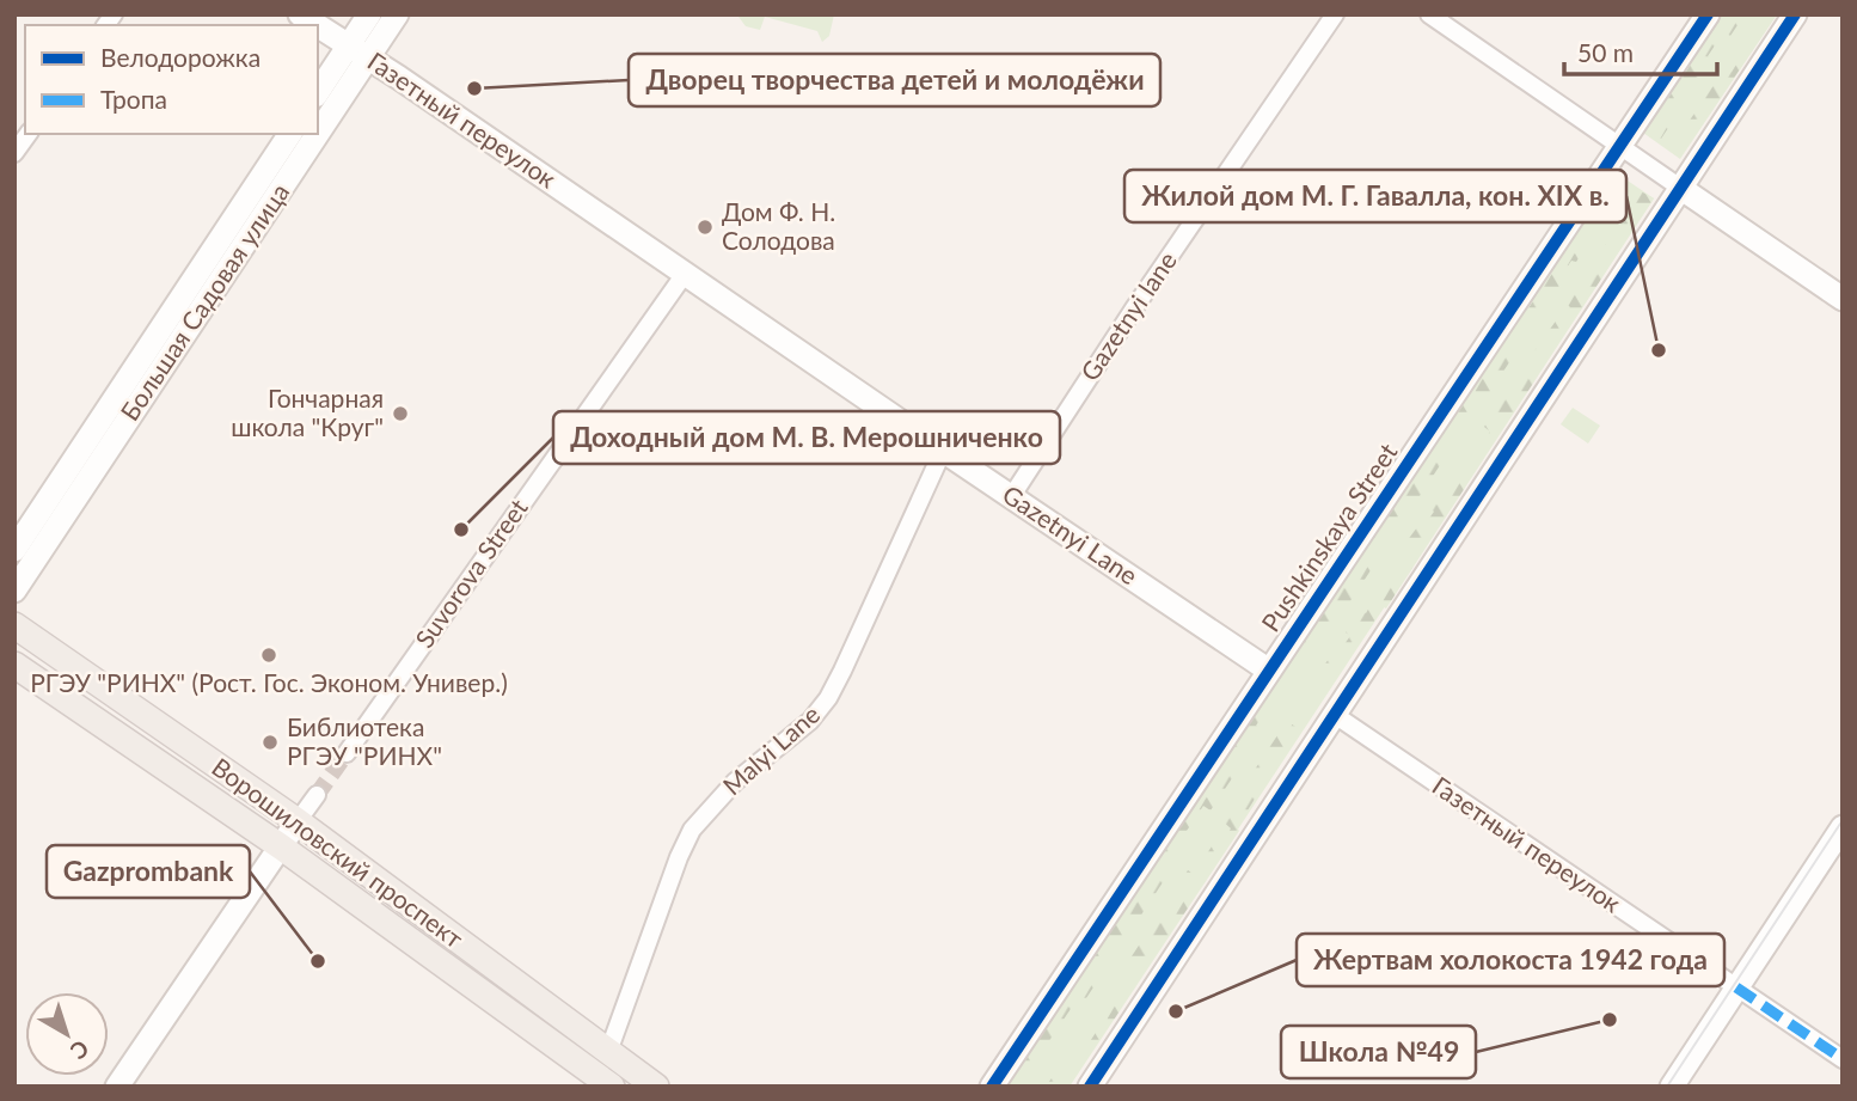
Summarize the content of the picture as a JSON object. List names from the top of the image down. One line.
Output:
{"streets":{"main road":["Ворошиловский проспект"],"street":["Газетный переулок","Большая Садовая улица","Gazetnyi lane","Gazetnyi Lane","Pushkinskaya Street","Suvorova Street","Malyi Lane"]},"crossings":[["Газетный переулок","Большая Садовая улица"],["Газетный переулок","Gazetnyi Lane"],["Газетный переулок","Suvorova Street"],["Gazetnyi lane","Gazetnyi Lane"],["Gazetnyi Lane","Pushkinskaya Street"],["Gazetnyi Lane","Suvorova Street"],["Gazetnyi Lane","Malyi Lane"],["Malyi Lane","Ворошиловский проспект"]],"places":["Дворец творчества детей и молодёжи","Дом Ф. Н. Солодова","Жилой дом М. Г. Гавалла, кон. XIX в.","Гончарная школа \"Круг\"","Доходный дом М. В. Мерошниченко","РГЭУ \"РИНХ\" (Рост. Гос. Эконом. Универ.)","Библиотека РГЭУ \"РИНХ\"","Gazprombank","Жертвам холокоста 1942 года","Школа №49"],"legend":["Велодорожка","Тропа"],"scale_bar":"50 m","north":"bottom right"}
